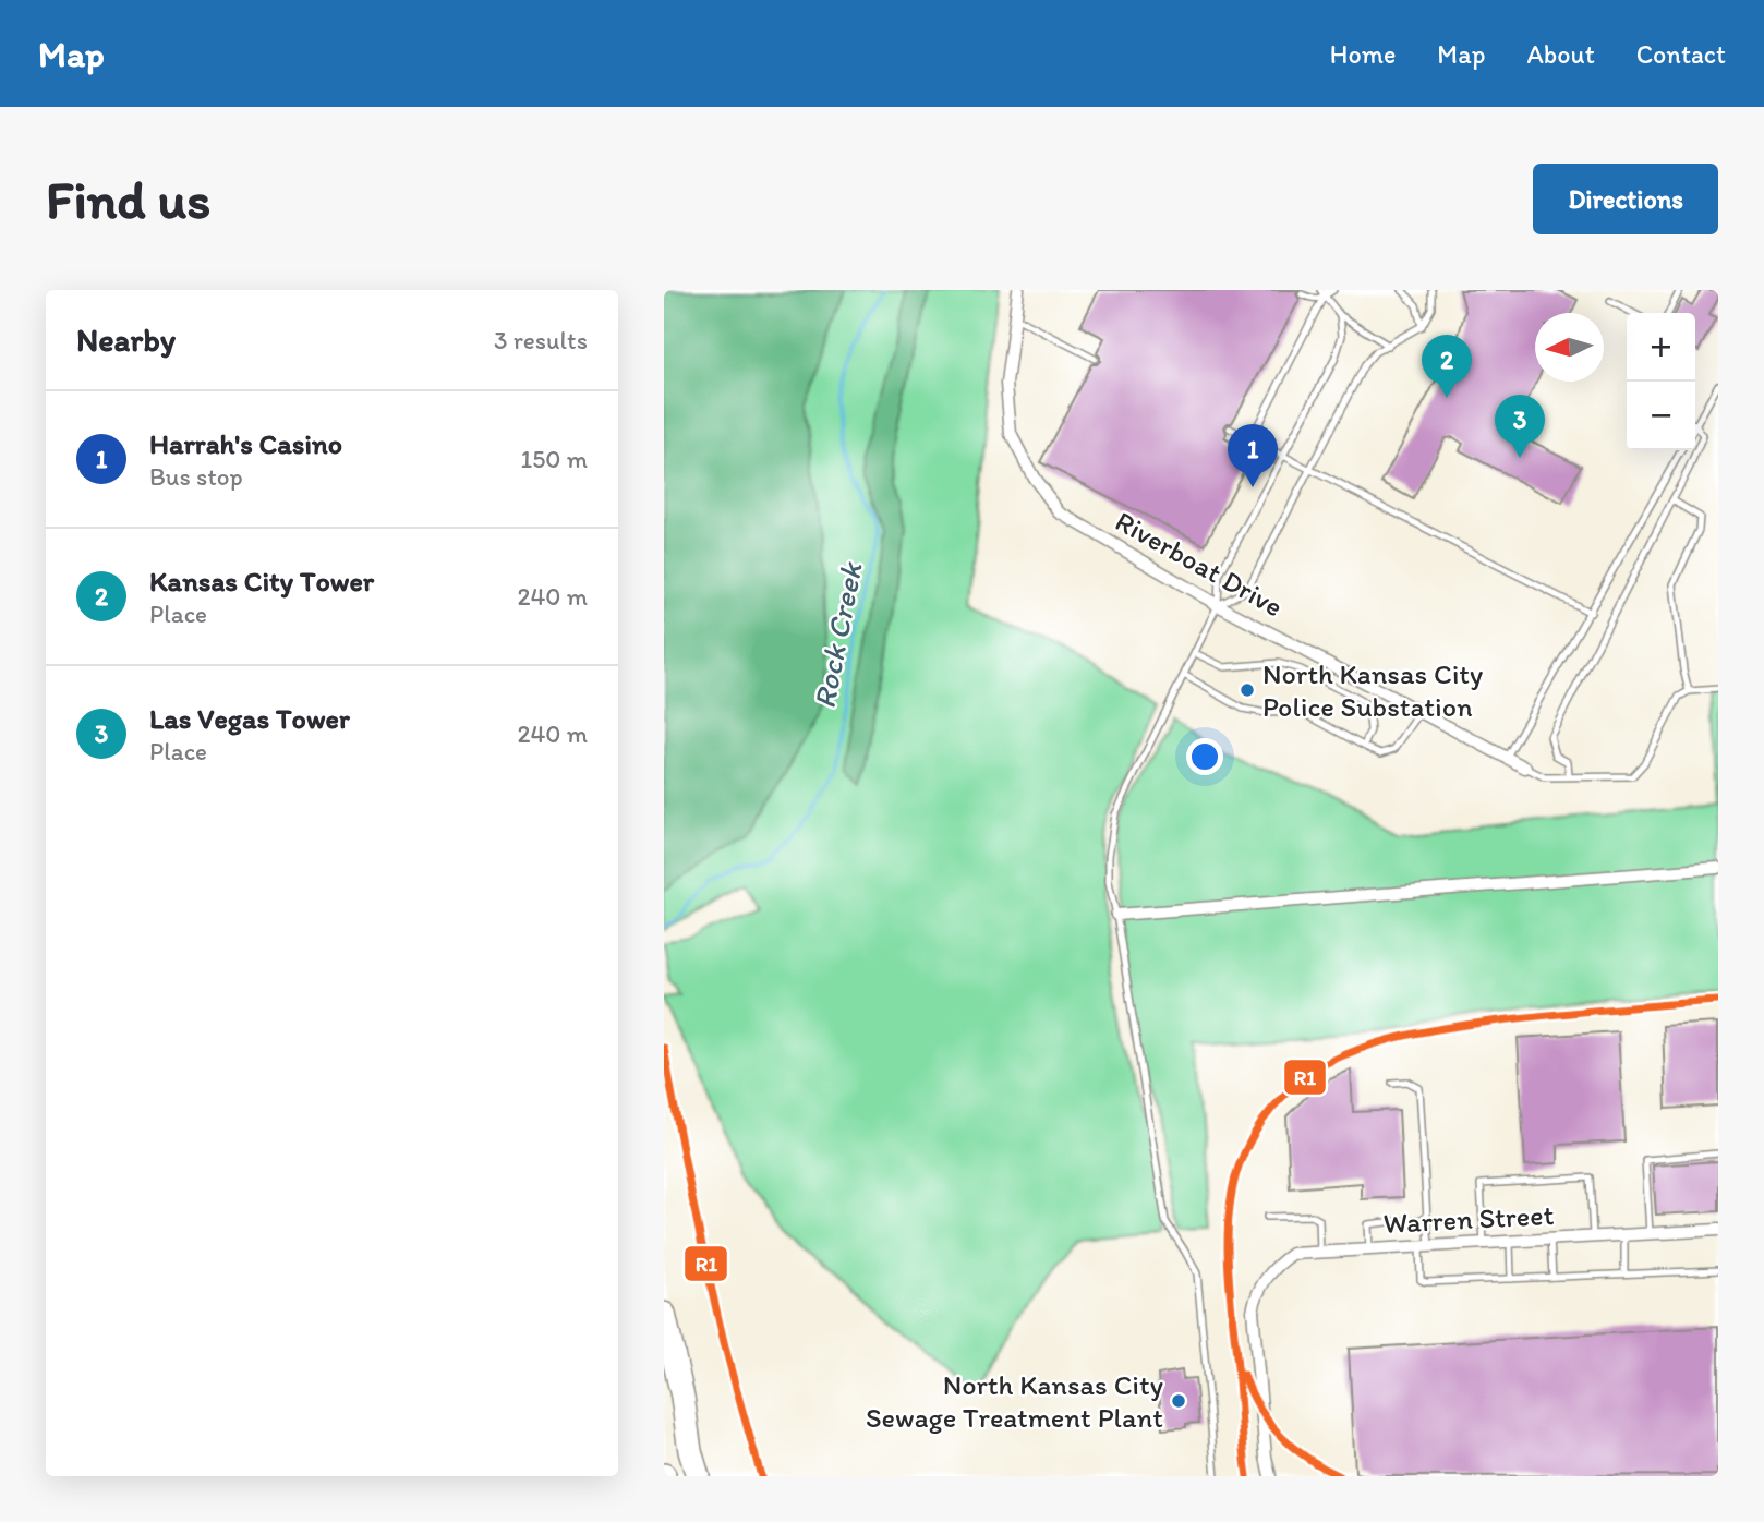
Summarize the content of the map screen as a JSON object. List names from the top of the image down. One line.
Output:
{"streets":{"street":["Riverboat Drive","Warren Street"]},"water":["Rock Creek"],"places":["North Kansas City Police Substation","North Kansas City Sewage Treatment Plant"],"lines":["transit line R1"],"north":"left","page":{"header":"Map","nav":["Home","Map","About","Contact"],"buttons":"Directions","title":"Find us","heading":["Nearby","3 results"],"map_buttons":["+","−"],"pins":["2","3","1"],"list":[{"mark":"1","name":"Harrah's Casino","note":"Bus stop","value":"150 m"},{"mark":"2","name":"Kansas City Tower","note":"Place","value":"240 m"},{"mark":"3","name":"Las Vegas Tower","note":"Place","value":"240 m"}]}}
